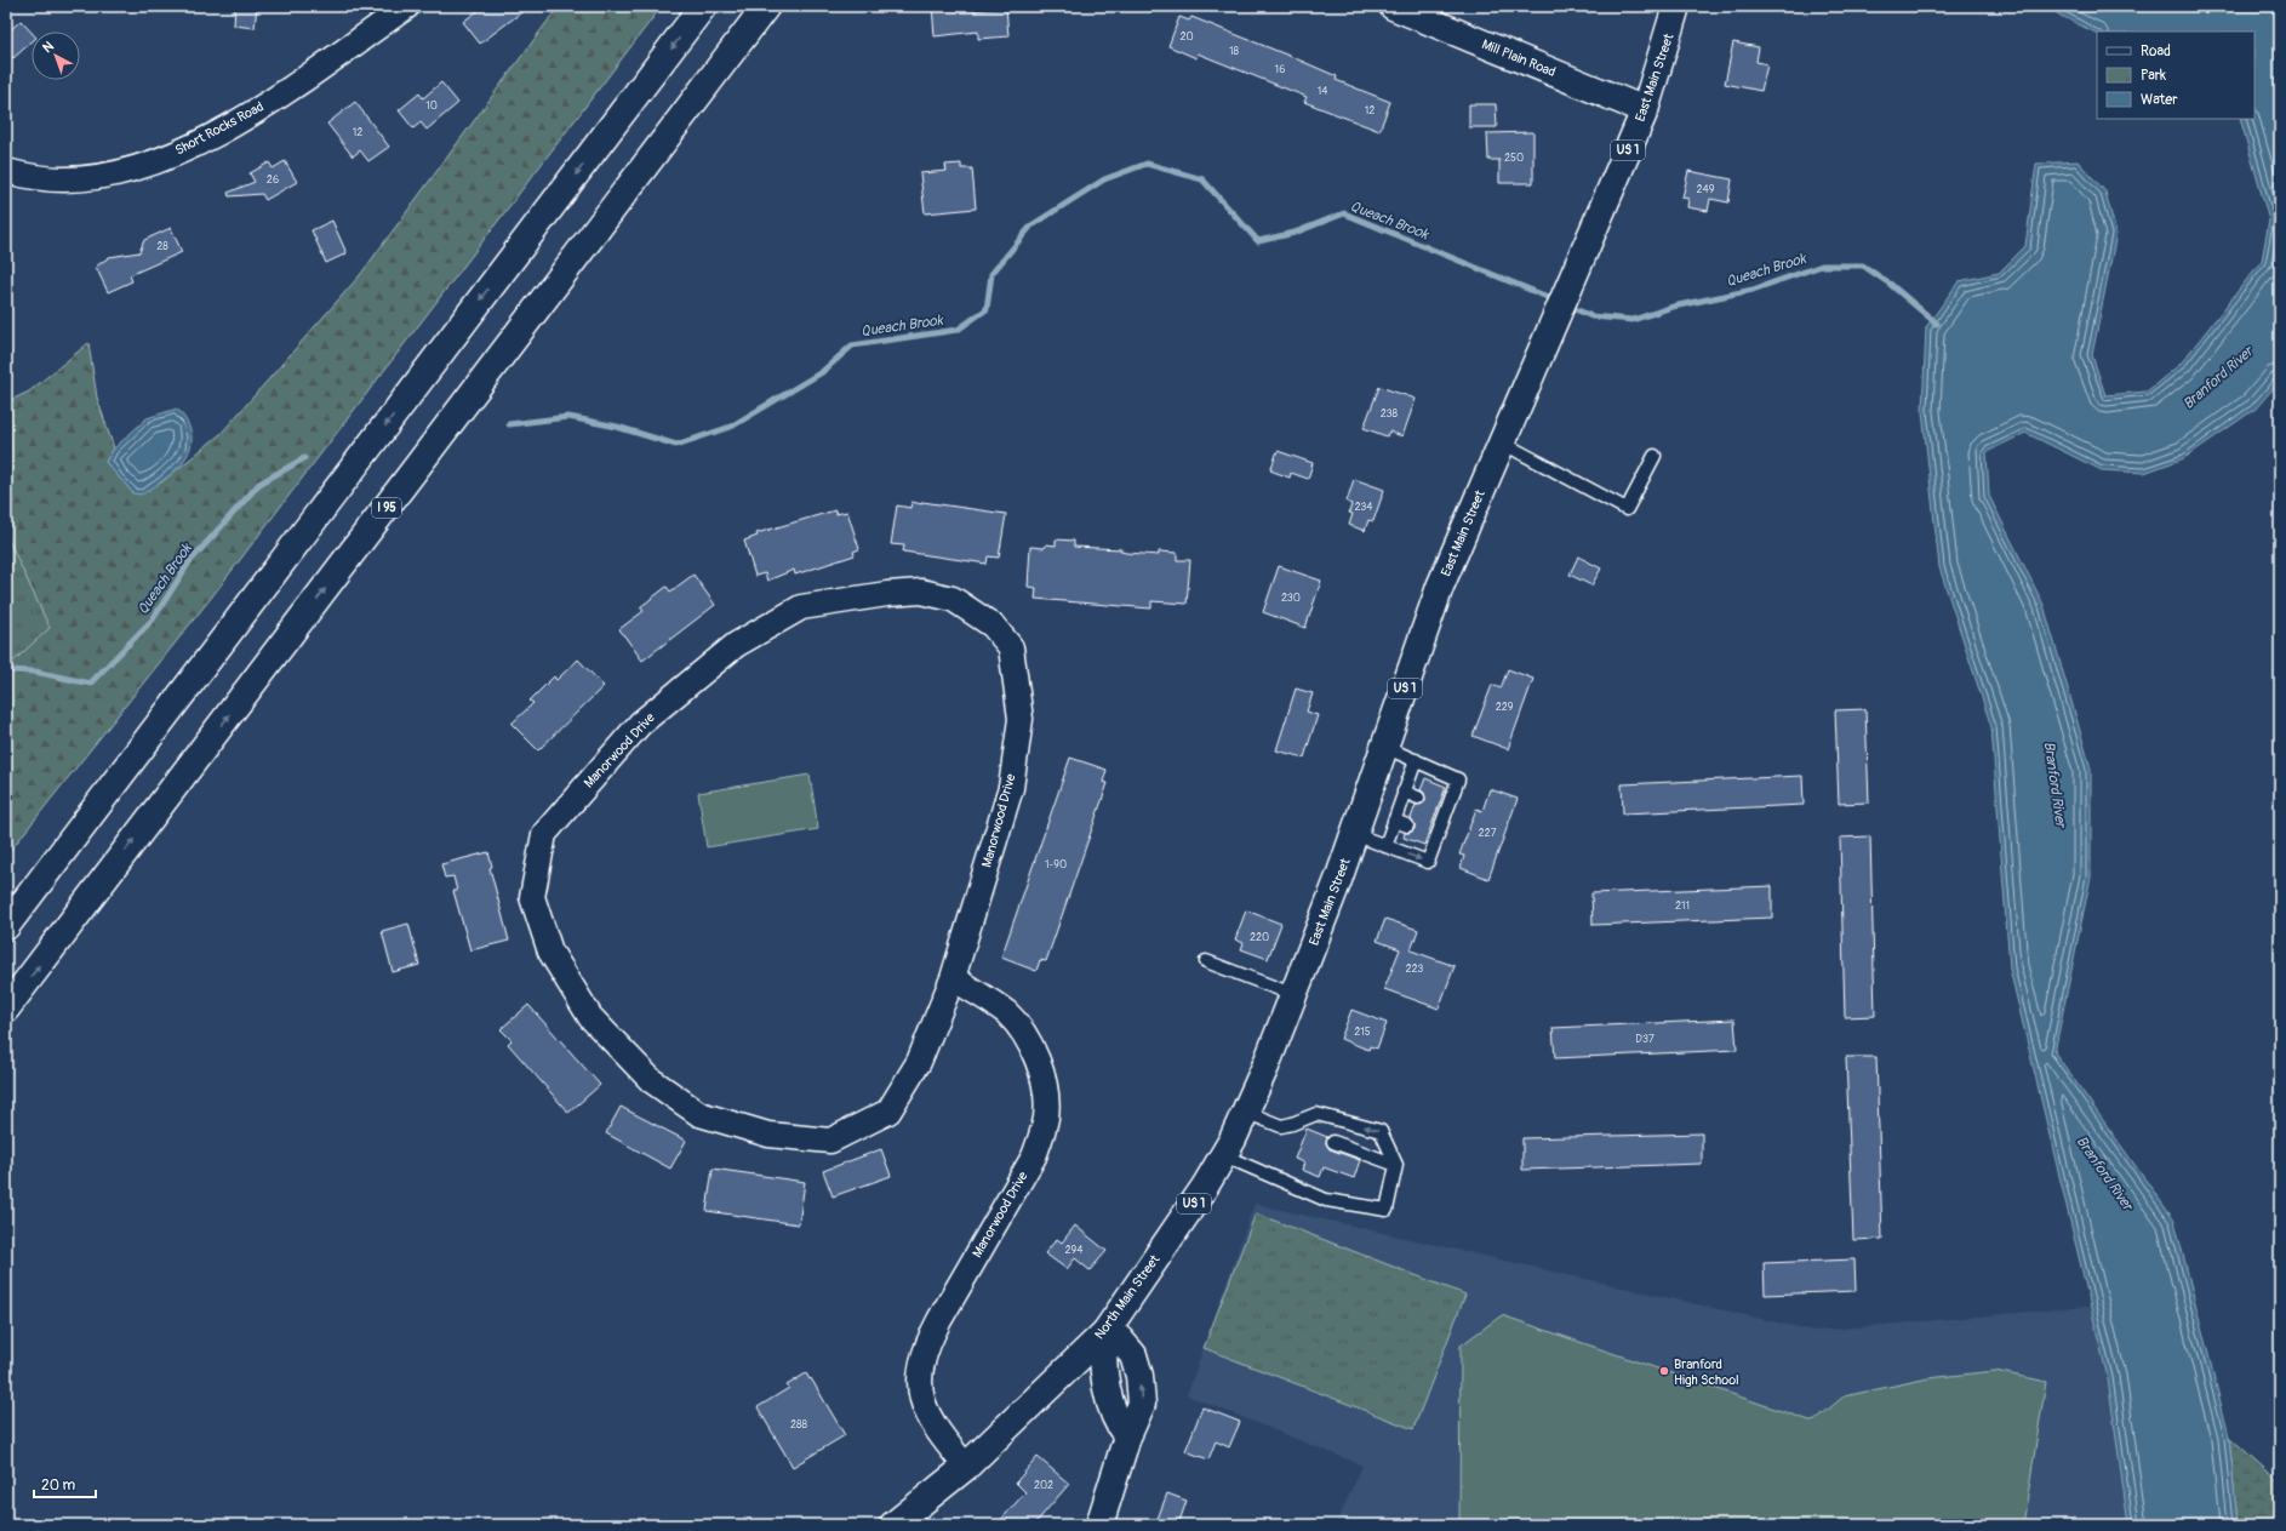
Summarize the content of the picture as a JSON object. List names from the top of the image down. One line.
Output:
{"streets":{"main road":["Mill Plain Road","East Main Street","US 1","I 95","North Main Street"],"street":["Short Rocks Road","Manorwood Drive"]},"crossings":[["Mill Plain Road","East Main Street"],["East Main Street","North Main Street"],["Manorwood Drive","North Main Street"]],"water":["Queach Brook","Branford River"],"places":["Branford High School"],"house_numbers":["20","18","16","14","10","12","12","250","26","249","28","238","234","230","229","227","1-90","211","220","223","215","D37","294","288","202"],"legend":["Road","Park","Water"],"scale_bar":"20 m","north":"top left"}
